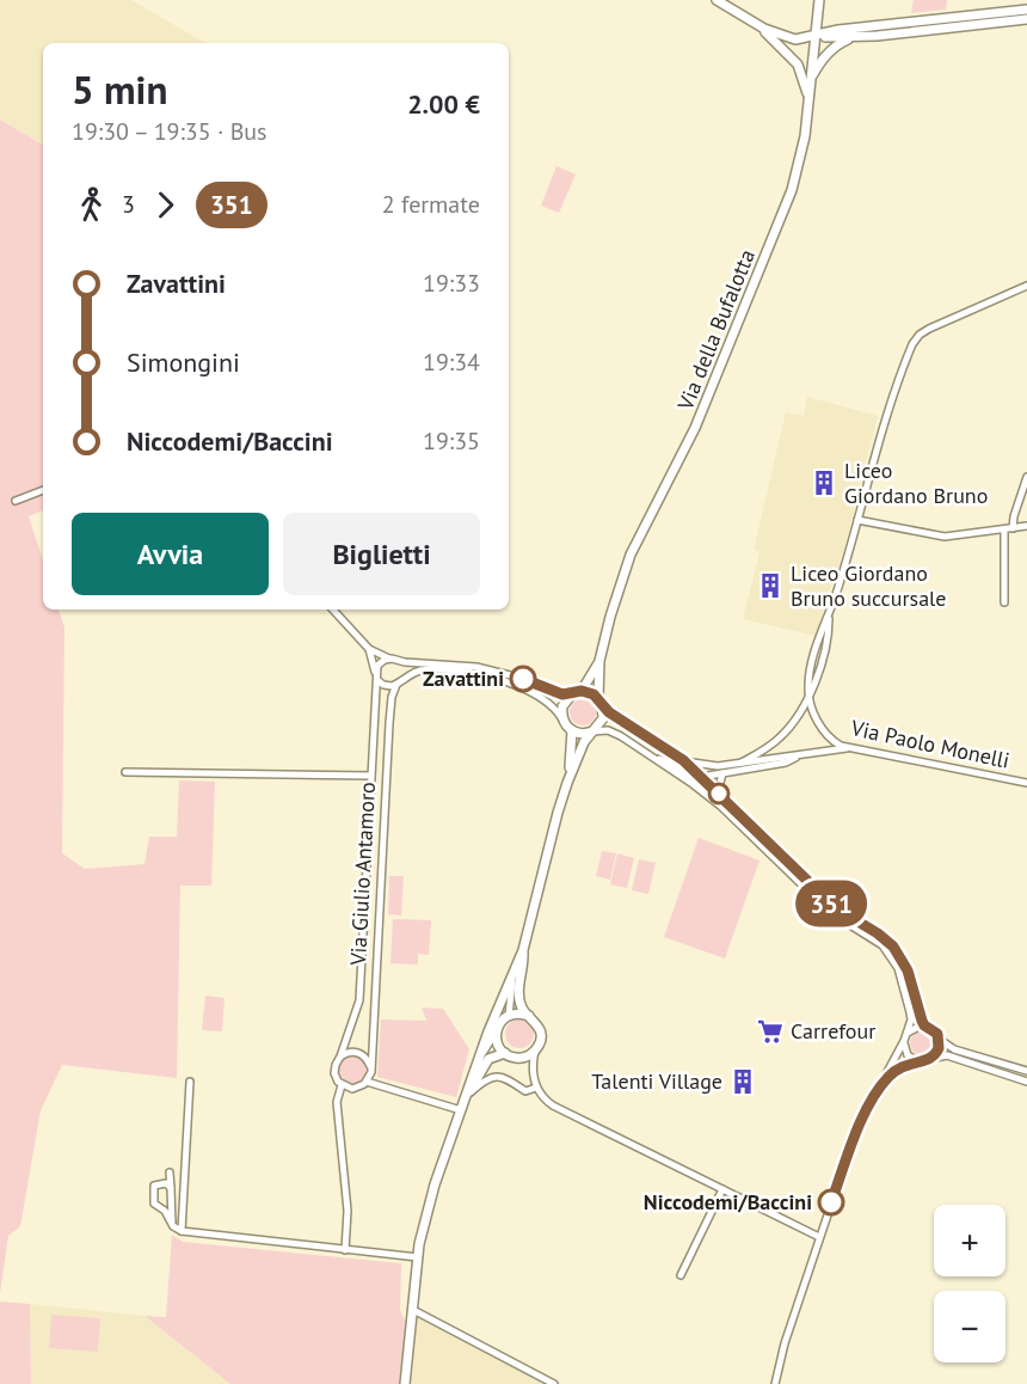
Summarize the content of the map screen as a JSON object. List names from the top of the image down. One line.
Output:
{"streets":{"street":["Via della Bufalotta","Via Paolo Monelli","Via Giulio Antamoro"]},"places":{"building":["Liceo Giordano Bruno","Liceo Giordano Bruno succursale","Talenti Village"],"other":["Zavattini","Niccodemi/Baccini"],"supermarket":["Carrefour"]},"lines":["bus line 351"],"page":{"on_map":"351","heading":["5 min","19:30 – 19:35 · Bus","2.00 €"],"legs":["3","351","2 fermate"],"list":[{"name":"Zavattini","value":"19:33"},{"name":"Simongini","value":"19:34"},{"name":"Niccodemi/Baccini","value":"19:35"}],"buttons":["Avvia","Biglietti"],"map_buttons":["+","−"]}}
